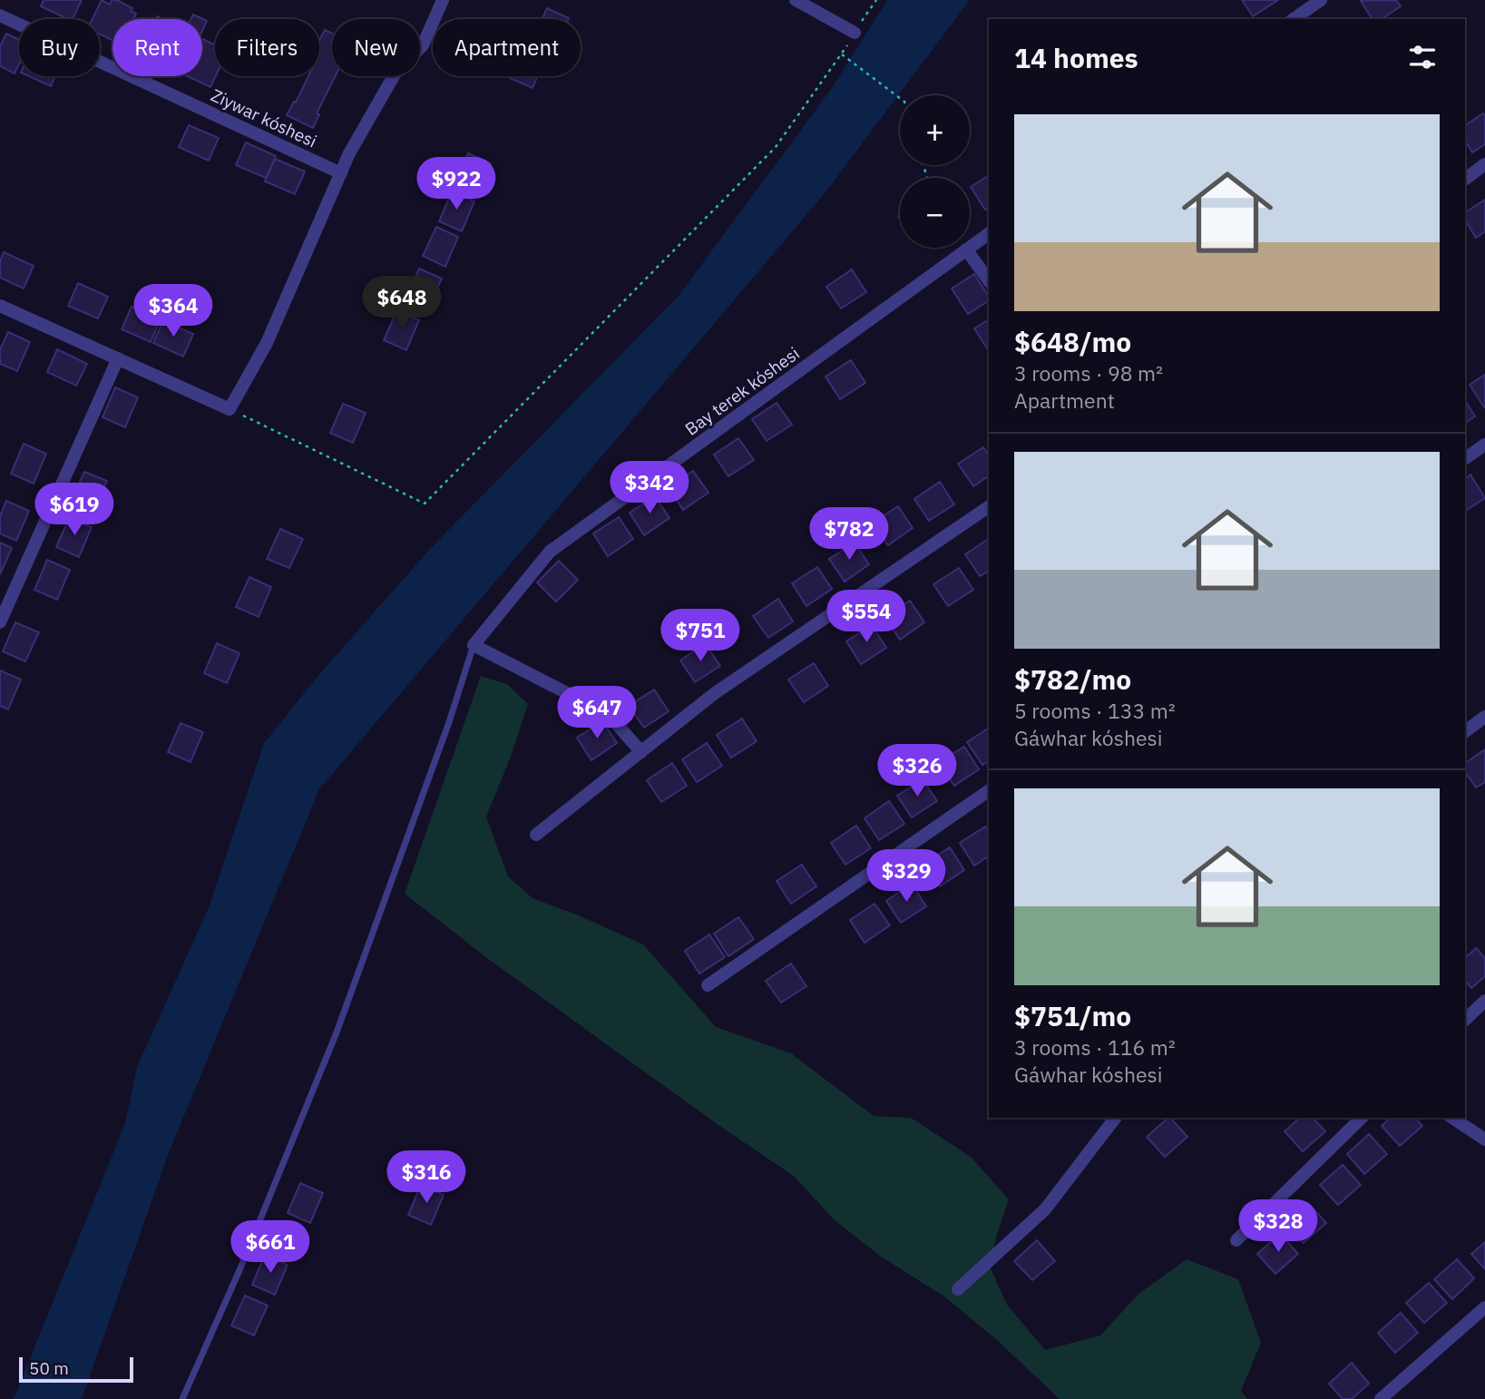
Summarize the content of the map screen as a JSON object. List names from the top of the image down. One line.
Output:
{"streets":{"street":["Ziywar kóshesi","Bay terek kóshesi"]},"scale_bar":"50 m","page":{"chip":["Buy","Rent","Filters","New","Apartment"],"heading":"14 homes","map_buttons":["+","−"],"list":[{"name":"$648/mo","note":"3 rooms · 98 m² · Apartment"},{"name":"$782/mo","note":"5 rooms · 133 m² · Gáwhar kóshesi"},{"name":"$751/mo","note":"3 rooms · 116 m² · Gáwhar kóshesi"}],"price":["$922","$648","$364","$342","$619","$782","$554","$751","$647","$326","$329","$316","$328","$661"],"scale":"50 m"}}
